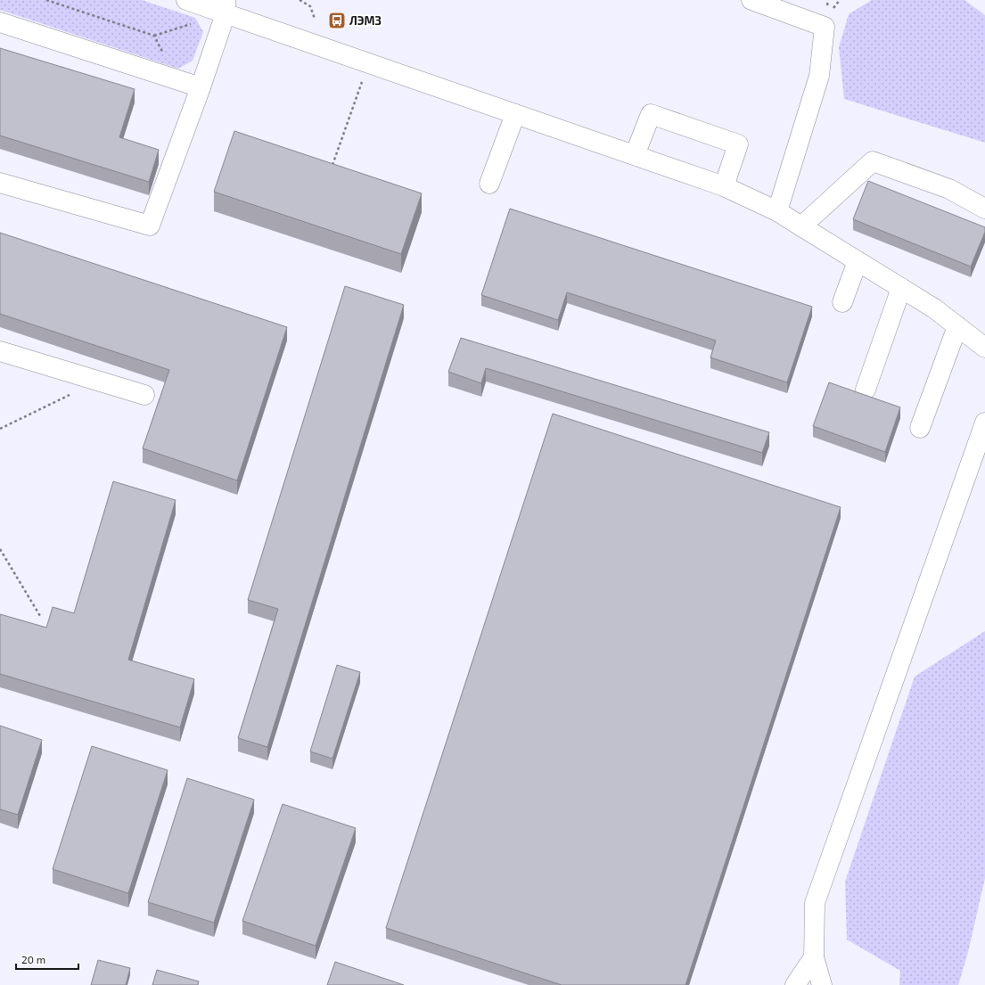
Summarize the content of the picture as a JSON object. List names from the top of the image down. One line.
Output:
{"places":{"bus stop":["ЛЭМЗ"]},"scale_bar":"20 m"}
